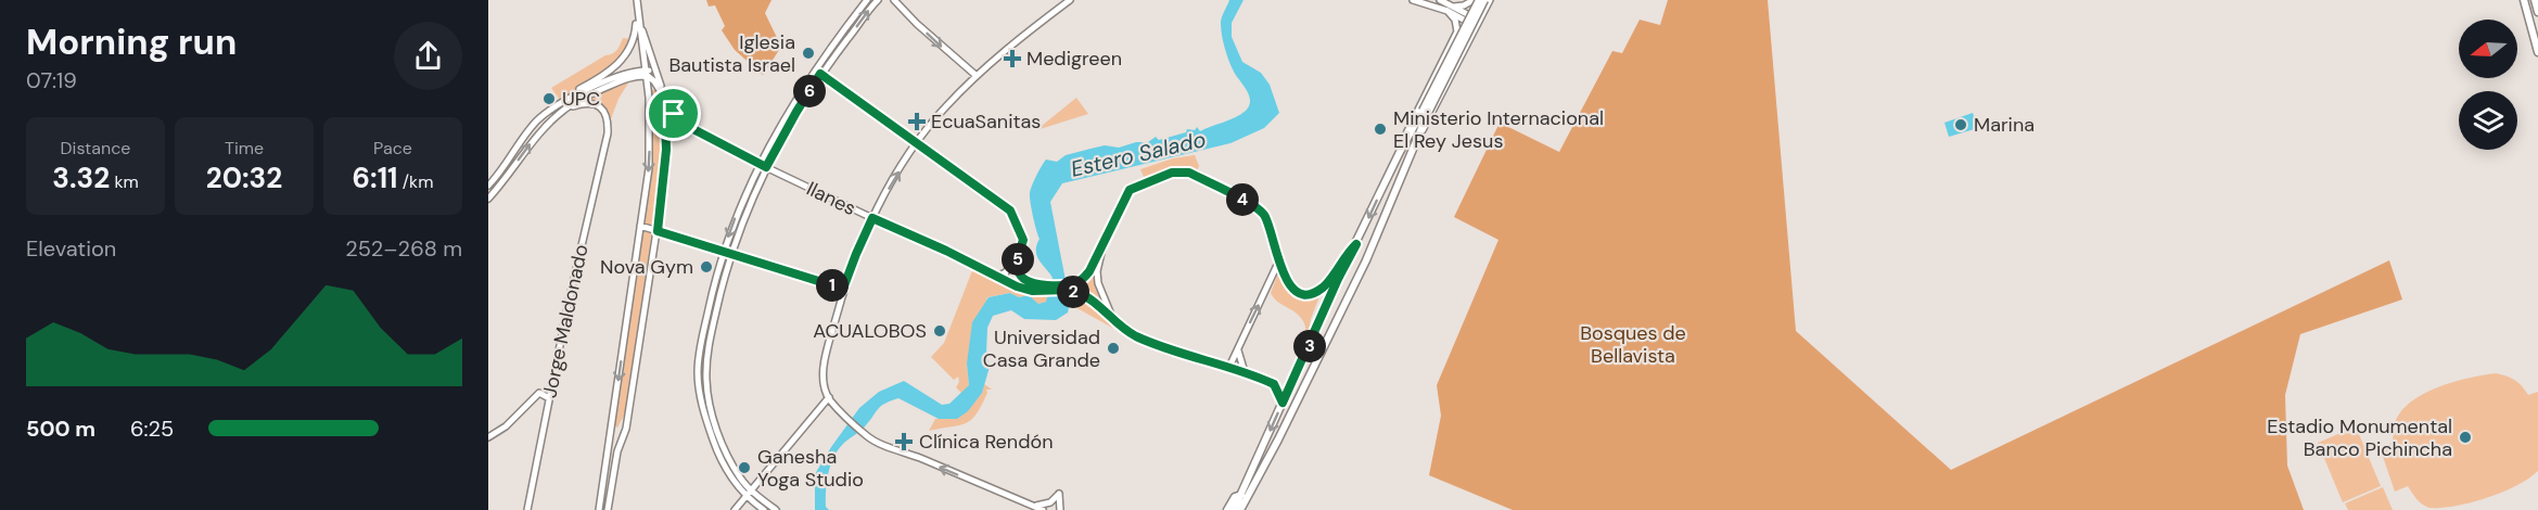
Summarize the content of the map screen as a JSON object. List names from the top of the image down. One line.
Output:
{"streets":{"street":["Ilanes","Jorge Maldonado"]},"water":["Estero Salado"],"parks":["Bosques de Bellavista"],"places":{"other":["Iglesia Bautista Israel","UPC","Marina","Ministerio Internacional El Rey Jesus","Nova Gym","ACUALOBOS","Universidad Casa Grande","Estadio Monumental Banco Pichincha","Ganesha Yoga Studio"],"health":["Medigreen","EcuaSanitas","Clínica Rendón"]},"north":"left","page":{"heading":["Morning run","07:19"],"pins":["6","4","5","1","2","3"],"stats":[["Distance","3.32 km"],["Time","20:32"],["Pace","6:11 /km"]],"chart":["Elevation","252–268 m"],"list":[{"name":"500 m","note":"6:25"}]}}
